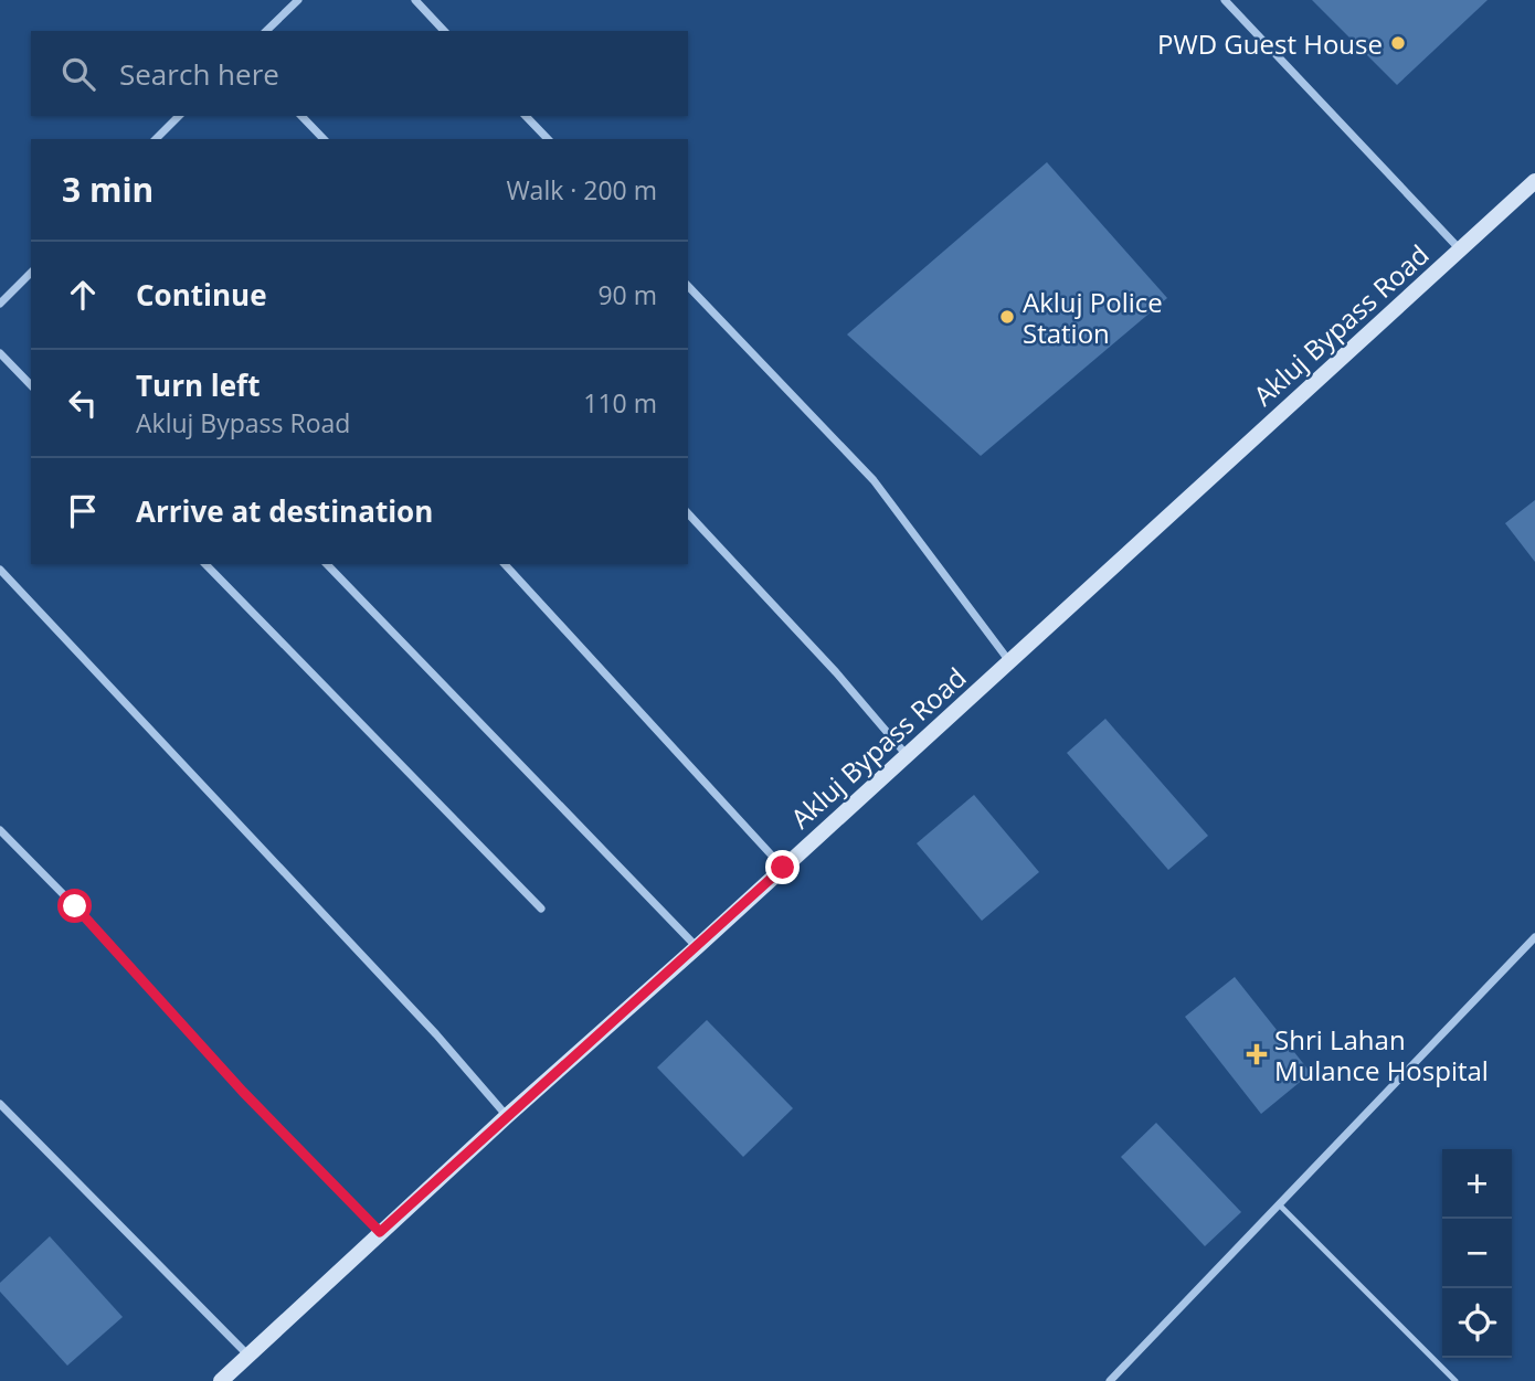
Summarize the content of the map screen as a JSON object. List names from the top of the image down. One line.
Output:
{"streets":{"main road":["Akluj Bypass Road"]},"places":{"other":["PWD Guest House","Akluj Police Station"],"health":["Shri Lahan Mulance Hospital"]},"page":{"search":"Search here","heading":["3 min","Walk · 200 m"],"list":[["Continue","90 m"],["Turn left","Akluj Bypass Road","110 m"],"Arrive at destination"],"map_buttons":["+","−"]}}
